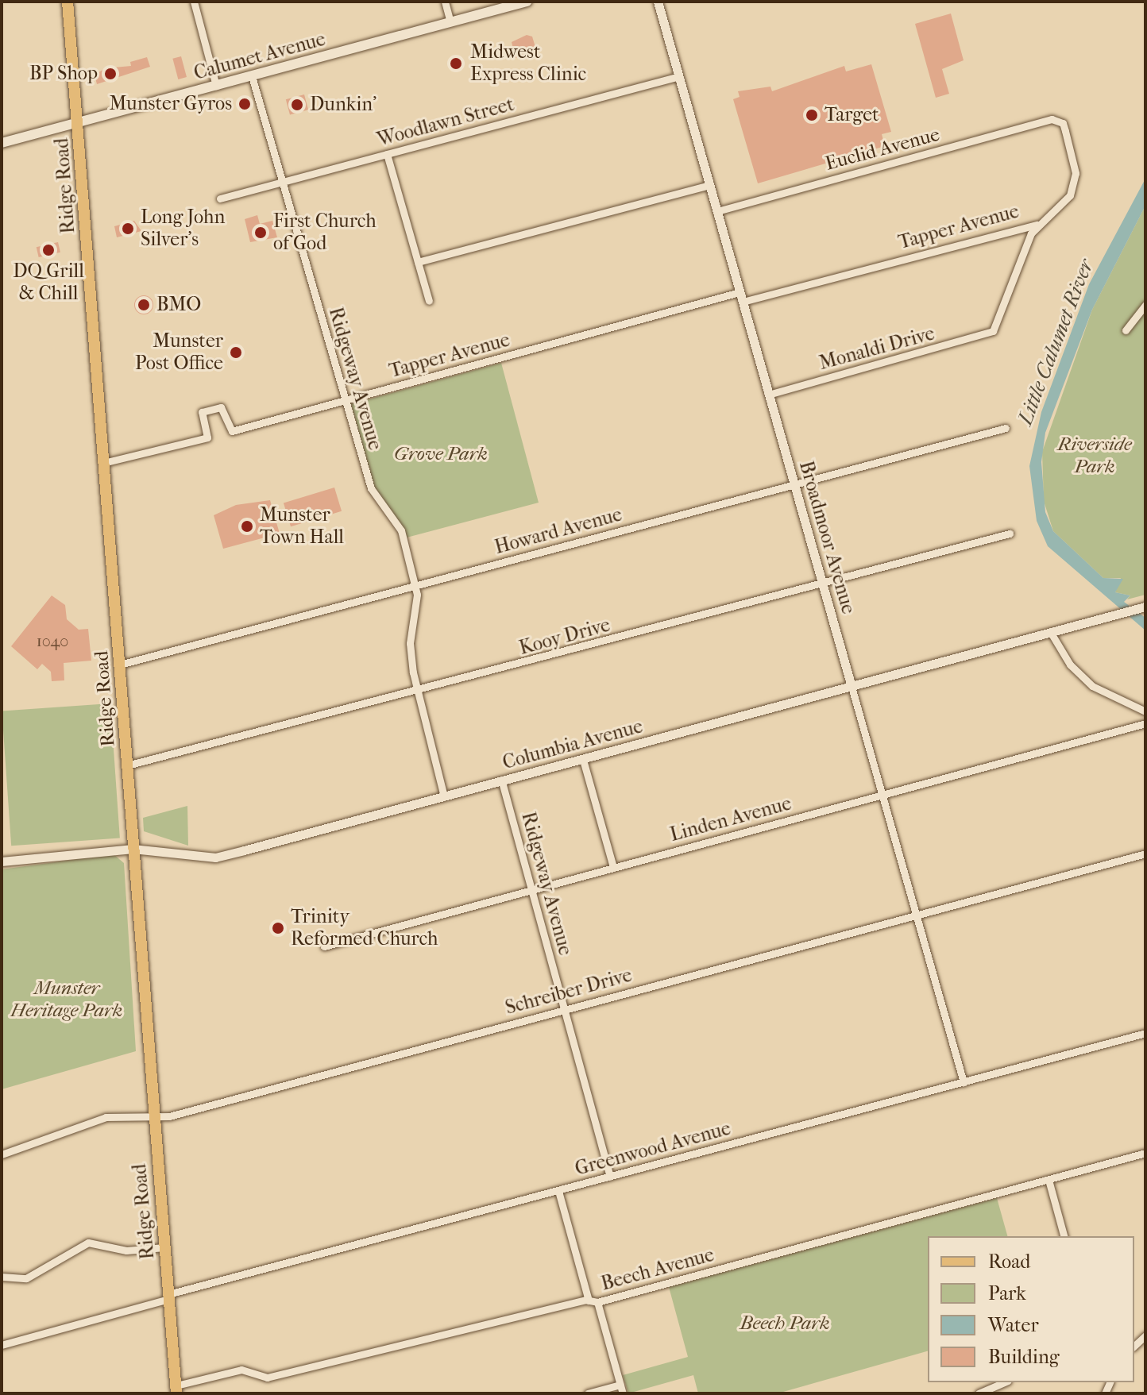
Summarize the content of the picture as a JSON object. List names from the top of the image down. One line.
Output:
{"streets":{"main road":["Calumet Avenue","Ridge Road"],"street":["Woodlawn Street","Euclid Avenue","Tapper Avenue","Monaldi Drive","Ridgeway Avenue","Howard Avenue","Broadmoor Avenue","Kooy Drive","Columbia Avenue","Linden Avenue","Schreiber Drive","Greenwood Avenue","Beech Avenue"]},"crossings":[["Calumet Avenue","Ridge Road"],["Calumet Avenue","Ridgeway Avenue"],["Woodlawn Street","Ridgeway Avenue"],["Woodlawn Street","Broadmoor Avenue"],["Euclid Avenue","Tapper Avenue"],["Euclid Avenue","Monaldi Drive"],["Euclid Avenue","Broadmoor Avenue"],["Ridge Road","Tapper Avenue"],["Ridge Road","Howard Avenue"],["Ridge Road","Kooy Drive"],["Ridge Road","Columbia Avenue"],["Ridge Road","Schreiber Drive"],["Ridge Road","Greenwood Avenue"],["Ridge Road","Beech Avenue"],["Tapper Avenue","Monaldi Drive"],["Tapper Avenue","Ridgeway Avenue"],["Tapper Avenue","Broadmoor Avenue"],["Monaldi Drive","Broadmoor Avenue"],["Ridgeway Avenue","Howard Avenue"],["Ridgeway Avenue","Kooy Drive"],["Ridgeway Avenue","Columbia Avenue"],["Ridgeway Avenue","Linden Avenue"],["Ridgeway Avenue","Schreiber Drive"],["Ridgeway Avenue","Greenwood Avenue"],["Howard Avenue","Broadmoor Avenue"],["Broadmoor Avenue","Kooy Drive"],["Broadmoor Avenue","Columbia Avenue"],["Broadmoor Avenue","Linden Avenue"],["Broadmoor Avenue","Schreiber Drive"],["Broadmoor Avenue","Greenwood Avenue"]],"water":["Little Calumet River"],"parks":["Riverside Park","Grove Park","Munster Heritage Park","Beech Park"],"places":["Midwest Express Clinic","BP Shop","Munster Gyros","Dunkin'","Target","Long John Silver's","First Church of God","DQ Grill & Chill","BMO","Munster Post Office","Munster Town Hall","Trinity Reformed Church"],"house_numbers":["1040"],"legend":["Road","Park","Water","Building"]}
